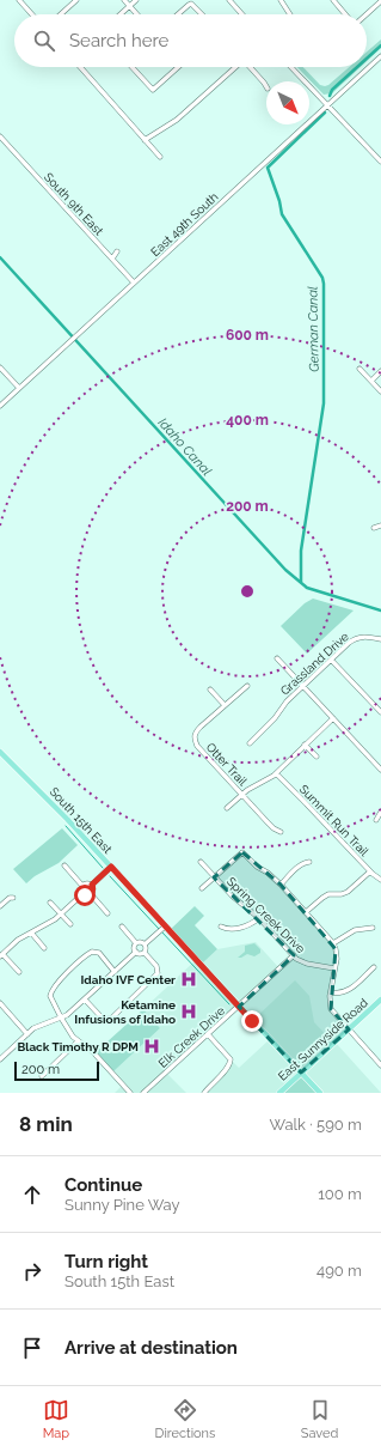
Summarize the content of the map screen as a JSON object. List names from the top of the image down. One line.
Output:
{"streets":{"main road":["South 15th East","East Sunnyside Road"],"street":["South 9th East","East 49th South","Grassland Drive","Otter Trail","Summit Run Trail","Spring Creek Drive","Elk Creek Drive"]},"crossings":[["South 9th East","East 49th South"],["South 15th East","Elk Creek Drive"],["South 15th East","East Sunnyside Road"],["Spring Creek Drive","Elk Creek Drive"]],"water":["German Canal","Idaho Canal"],"places":{"hospital":["Idaho IVF Center","Ketamine Infusions of Idaho","Black Timothy R DPM"]},"scale_bar":"200 m","north":"bottom right","page":{"search":"Search here","scale":"200 m","heading":["8 min","Walk · 590 m"],"list":[["Continue","Sunny Pine Way","100 m"],["Turn right","South 15th East","490 m"],"Arrive at destination"],"nav":["Map","Directions","Saved"]},"rings":["600 m","400 m","200 m"]}
